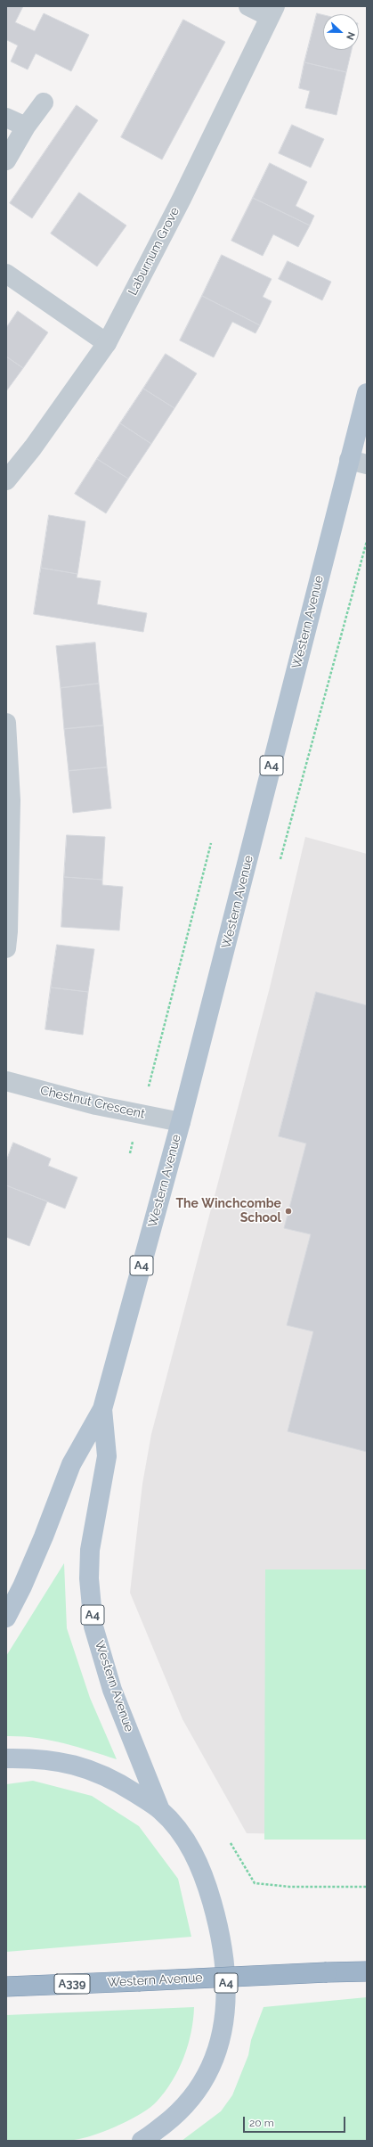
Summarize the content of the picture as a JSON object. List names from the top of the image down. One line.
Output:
{"streets":{"highway":["Western Avenue","A339"],"main road":["A4"],"street":["Laburnum Grove","Chestnut Crescent"]},"crossings":[["Western Avenue","A4"],["Western Avenue","Chestnut Crescent"]],"places":["The Winchcombe School"],"scale_bar":"20 m","north":"right"}
